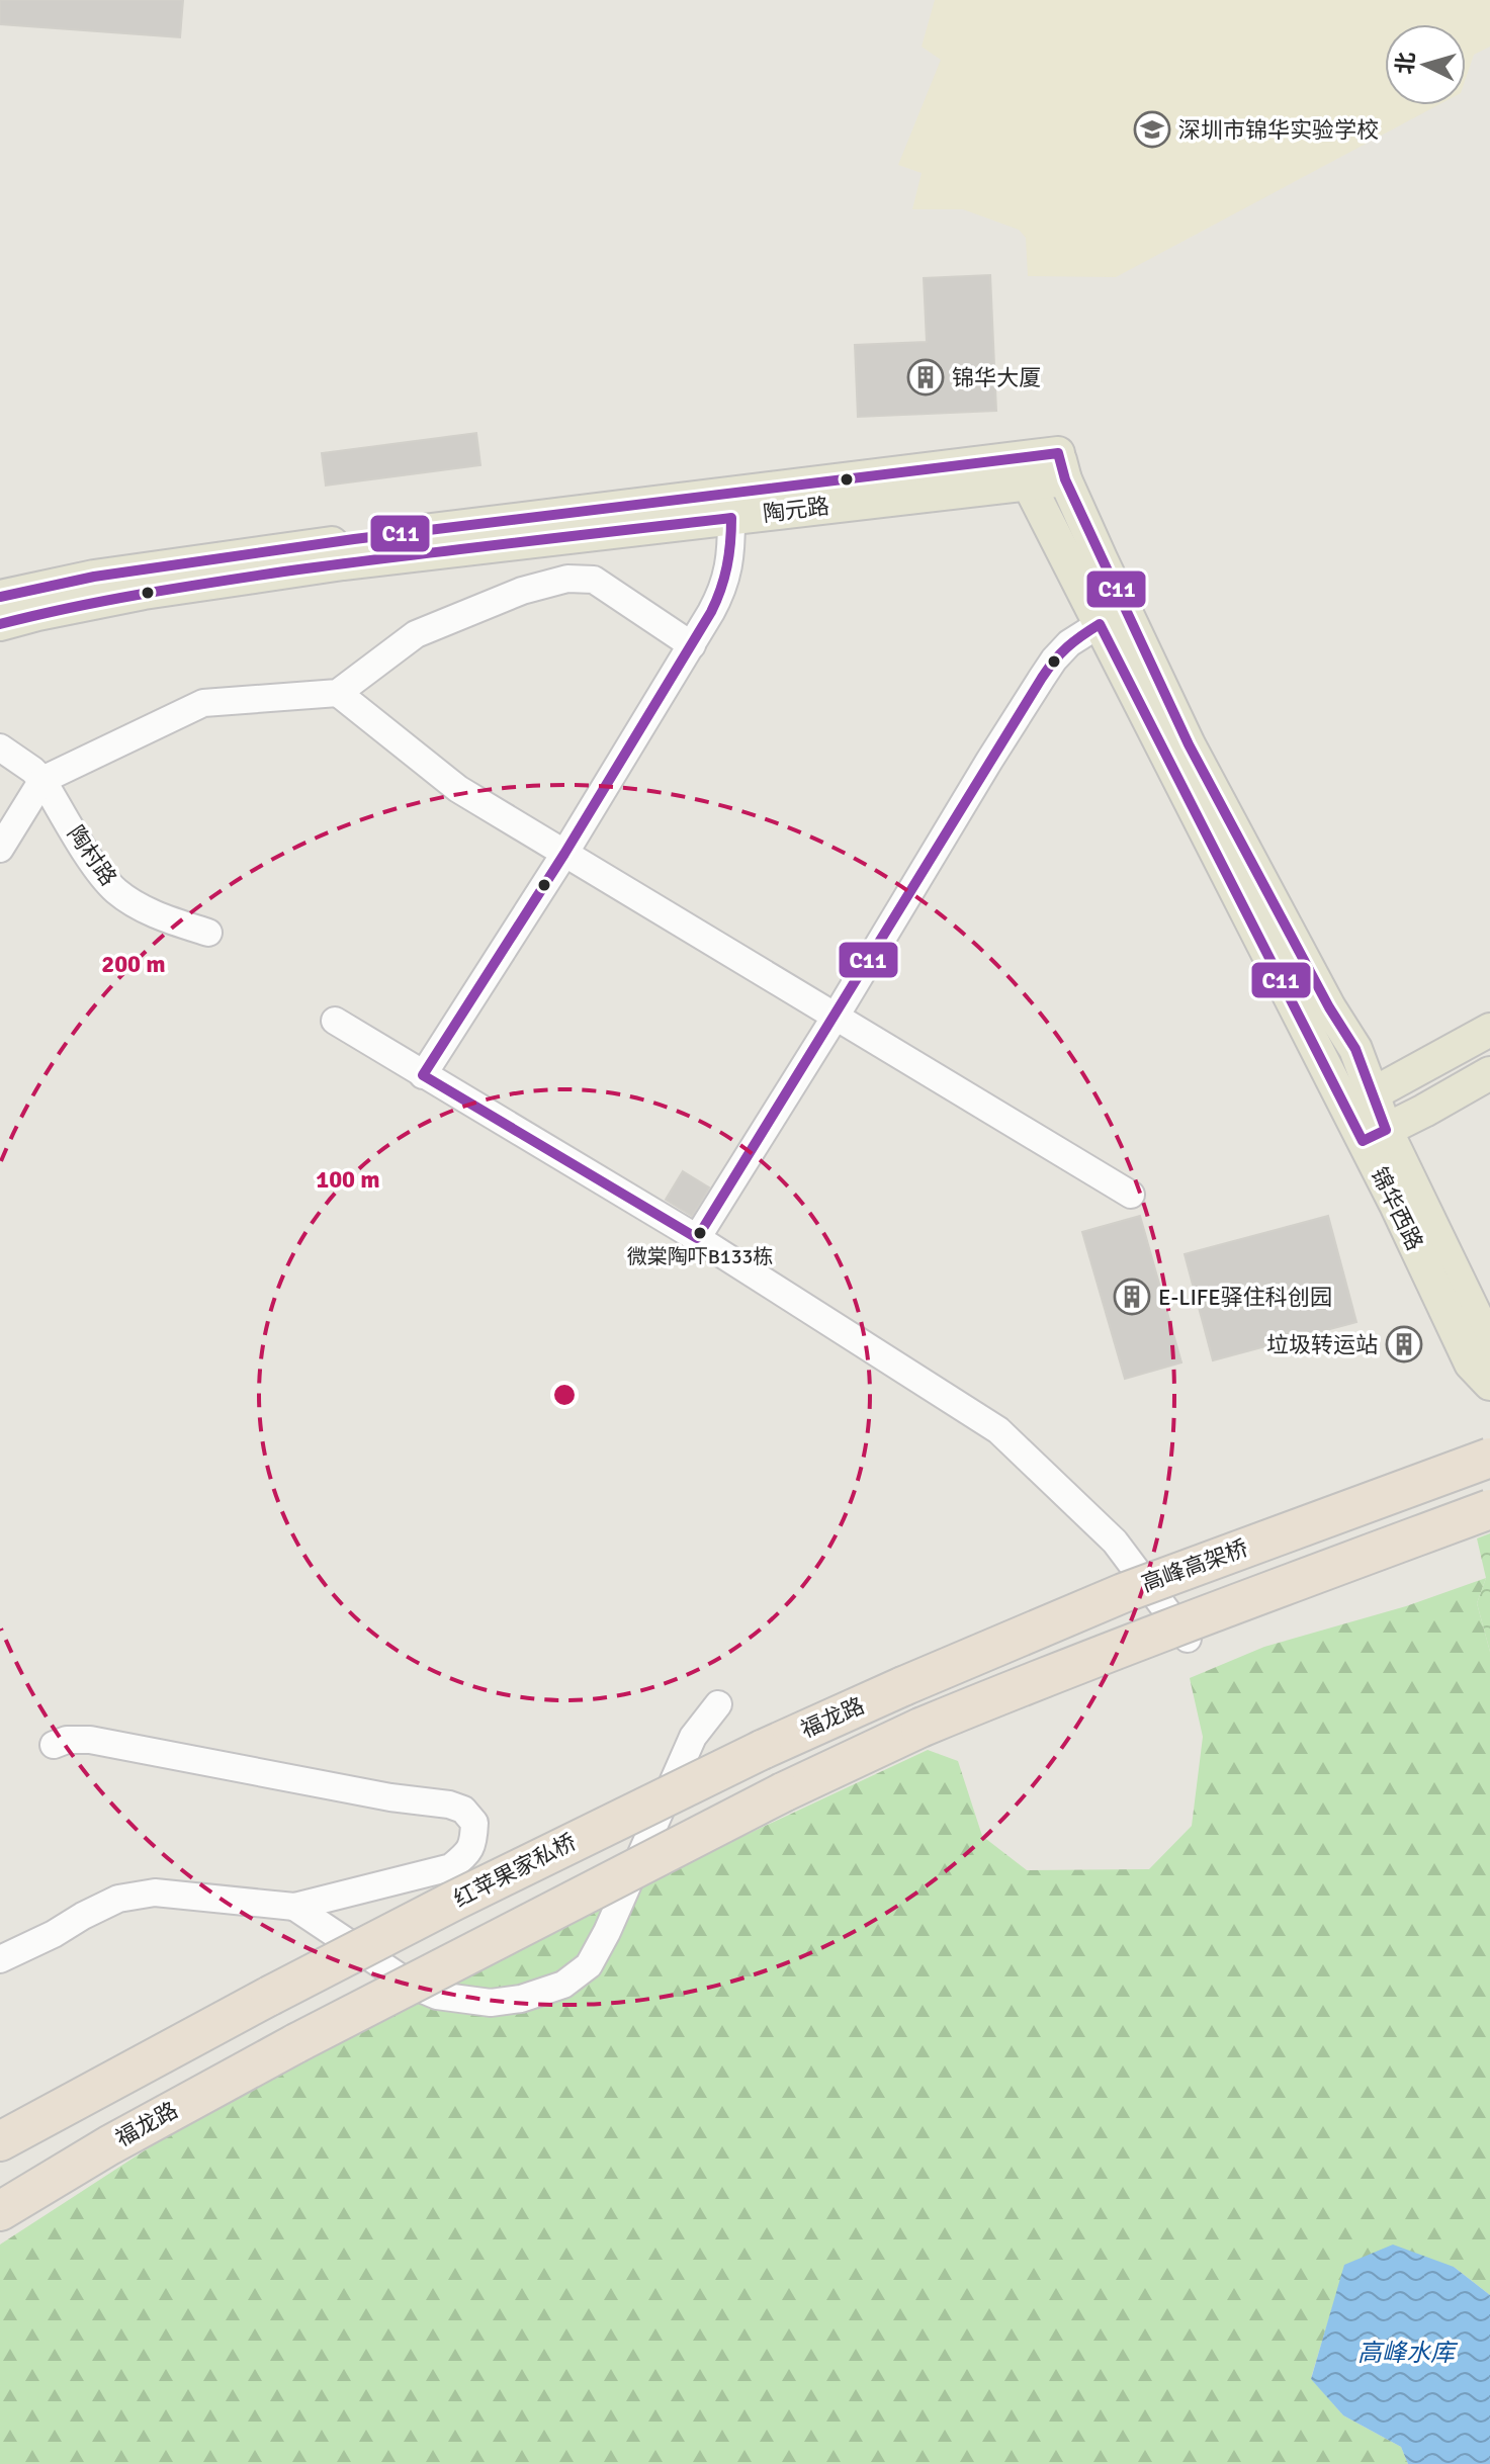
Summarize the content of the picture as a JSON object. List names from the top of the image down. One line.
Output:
{"streets":{"highway":["高峰高架桥","福龙路","红苹果家私桥"],"main road":["陶元路","锦华西路"],"street":["陶村路"]},"crossings":[["陶元路","锦华西路"],["高峰高架桥","福龙路"],["福龙路","红苹果家私桥"]],"water":["高峰水库"],"places":{"school or university":["深圳市锦华实验学校"],"building":["锦华大厦","E-LIFE驿住科创园","垃圾转运站"],"other":["微棠陶吓B133栋"]},"lines":["transit line C11"],"north":"left","rings":["200 m","100 m"]}
